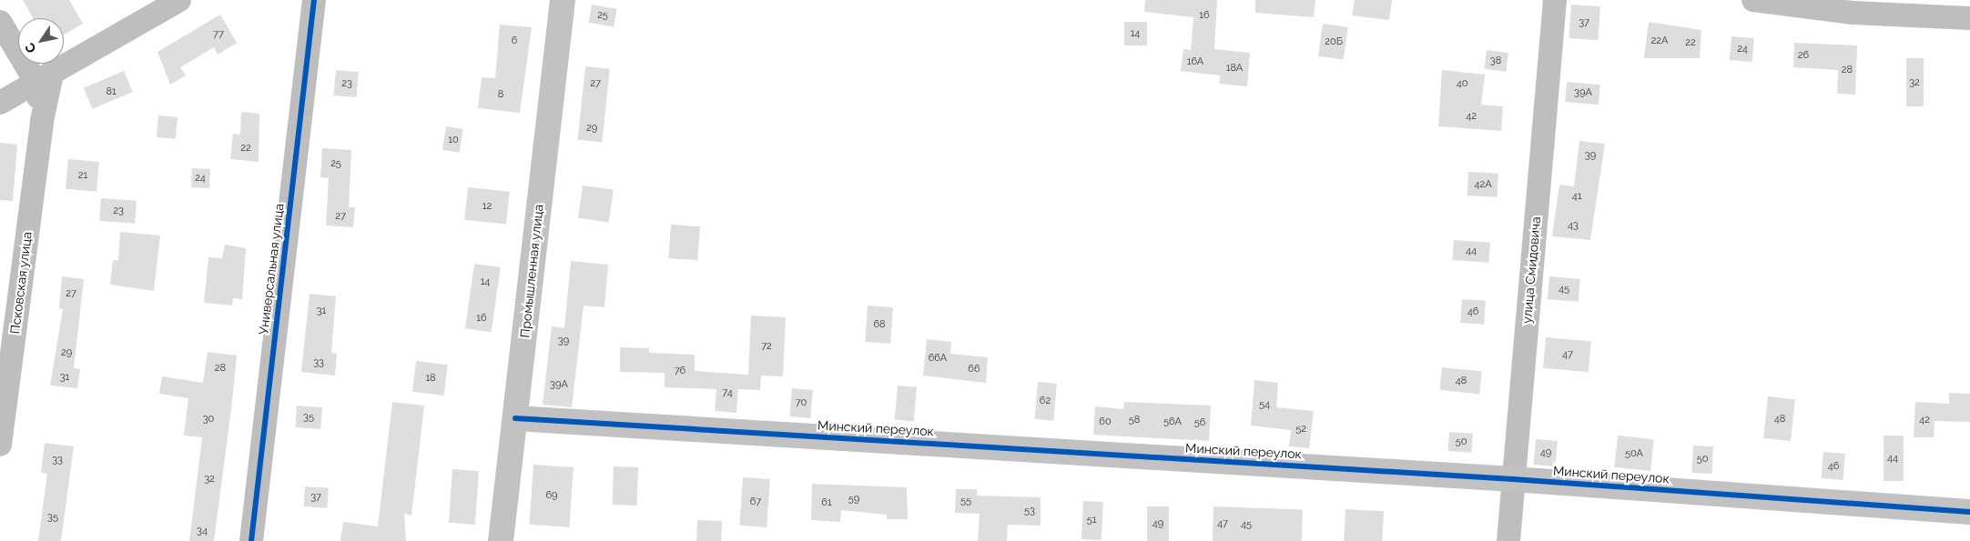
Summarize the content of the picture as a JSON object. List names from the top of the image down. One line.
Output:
{"streets":{"street":["Универсальная улица","улица Смидовича","Промышленная улица","Псковская улица","Минский переулок"]},"crossings":[["улица Смидовича","Минский переулок"],["Промышленная улица","Минский переулок"]],"house_numbers":["25","16","37","14","77","6","22А","20Б","22","24","26","38","16А","18А","28","32","23","27","40","81","39А","8","42","29","10","22","39","25","21","24","42А","41","12","23","27","43","44","14","45","27","31","46","16","68","39","72","29","47","66А","33","28","66","76","31","18","48","39А","74","62","70","54","35","30","48","58","42","60","56А","56","52","50","49","50А","44","50","33","46","32","69","37","59","55","67","61","53","35","51","49","47","45","34"],"north":"bottom left"}
